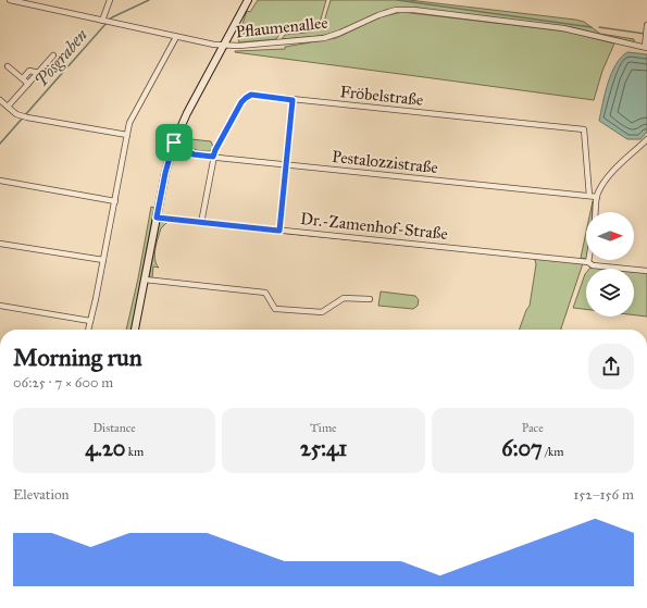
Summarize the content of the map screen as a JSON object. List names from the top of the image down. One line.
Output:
{"streets":{"street":["Pflaumenallee","Fröbelstraße","Pestalozzistraße","Dr.-Zamenhof-Straße"]},"crossings":[["Fröbelstraße","Pestalozzistraße"],["Fröbelstraße","Dr.-Zamenhof-Straße"]],"water":["Pösgraben"],"north":"right","page":{"heading":["Morning run","06:25 · 7 × 600 m"],"stats":[["Distance","4.20 km"],["Time","25:41"],["Pace","6:07 /km"]],"chart":["Elevation","152–156 m"]}}
